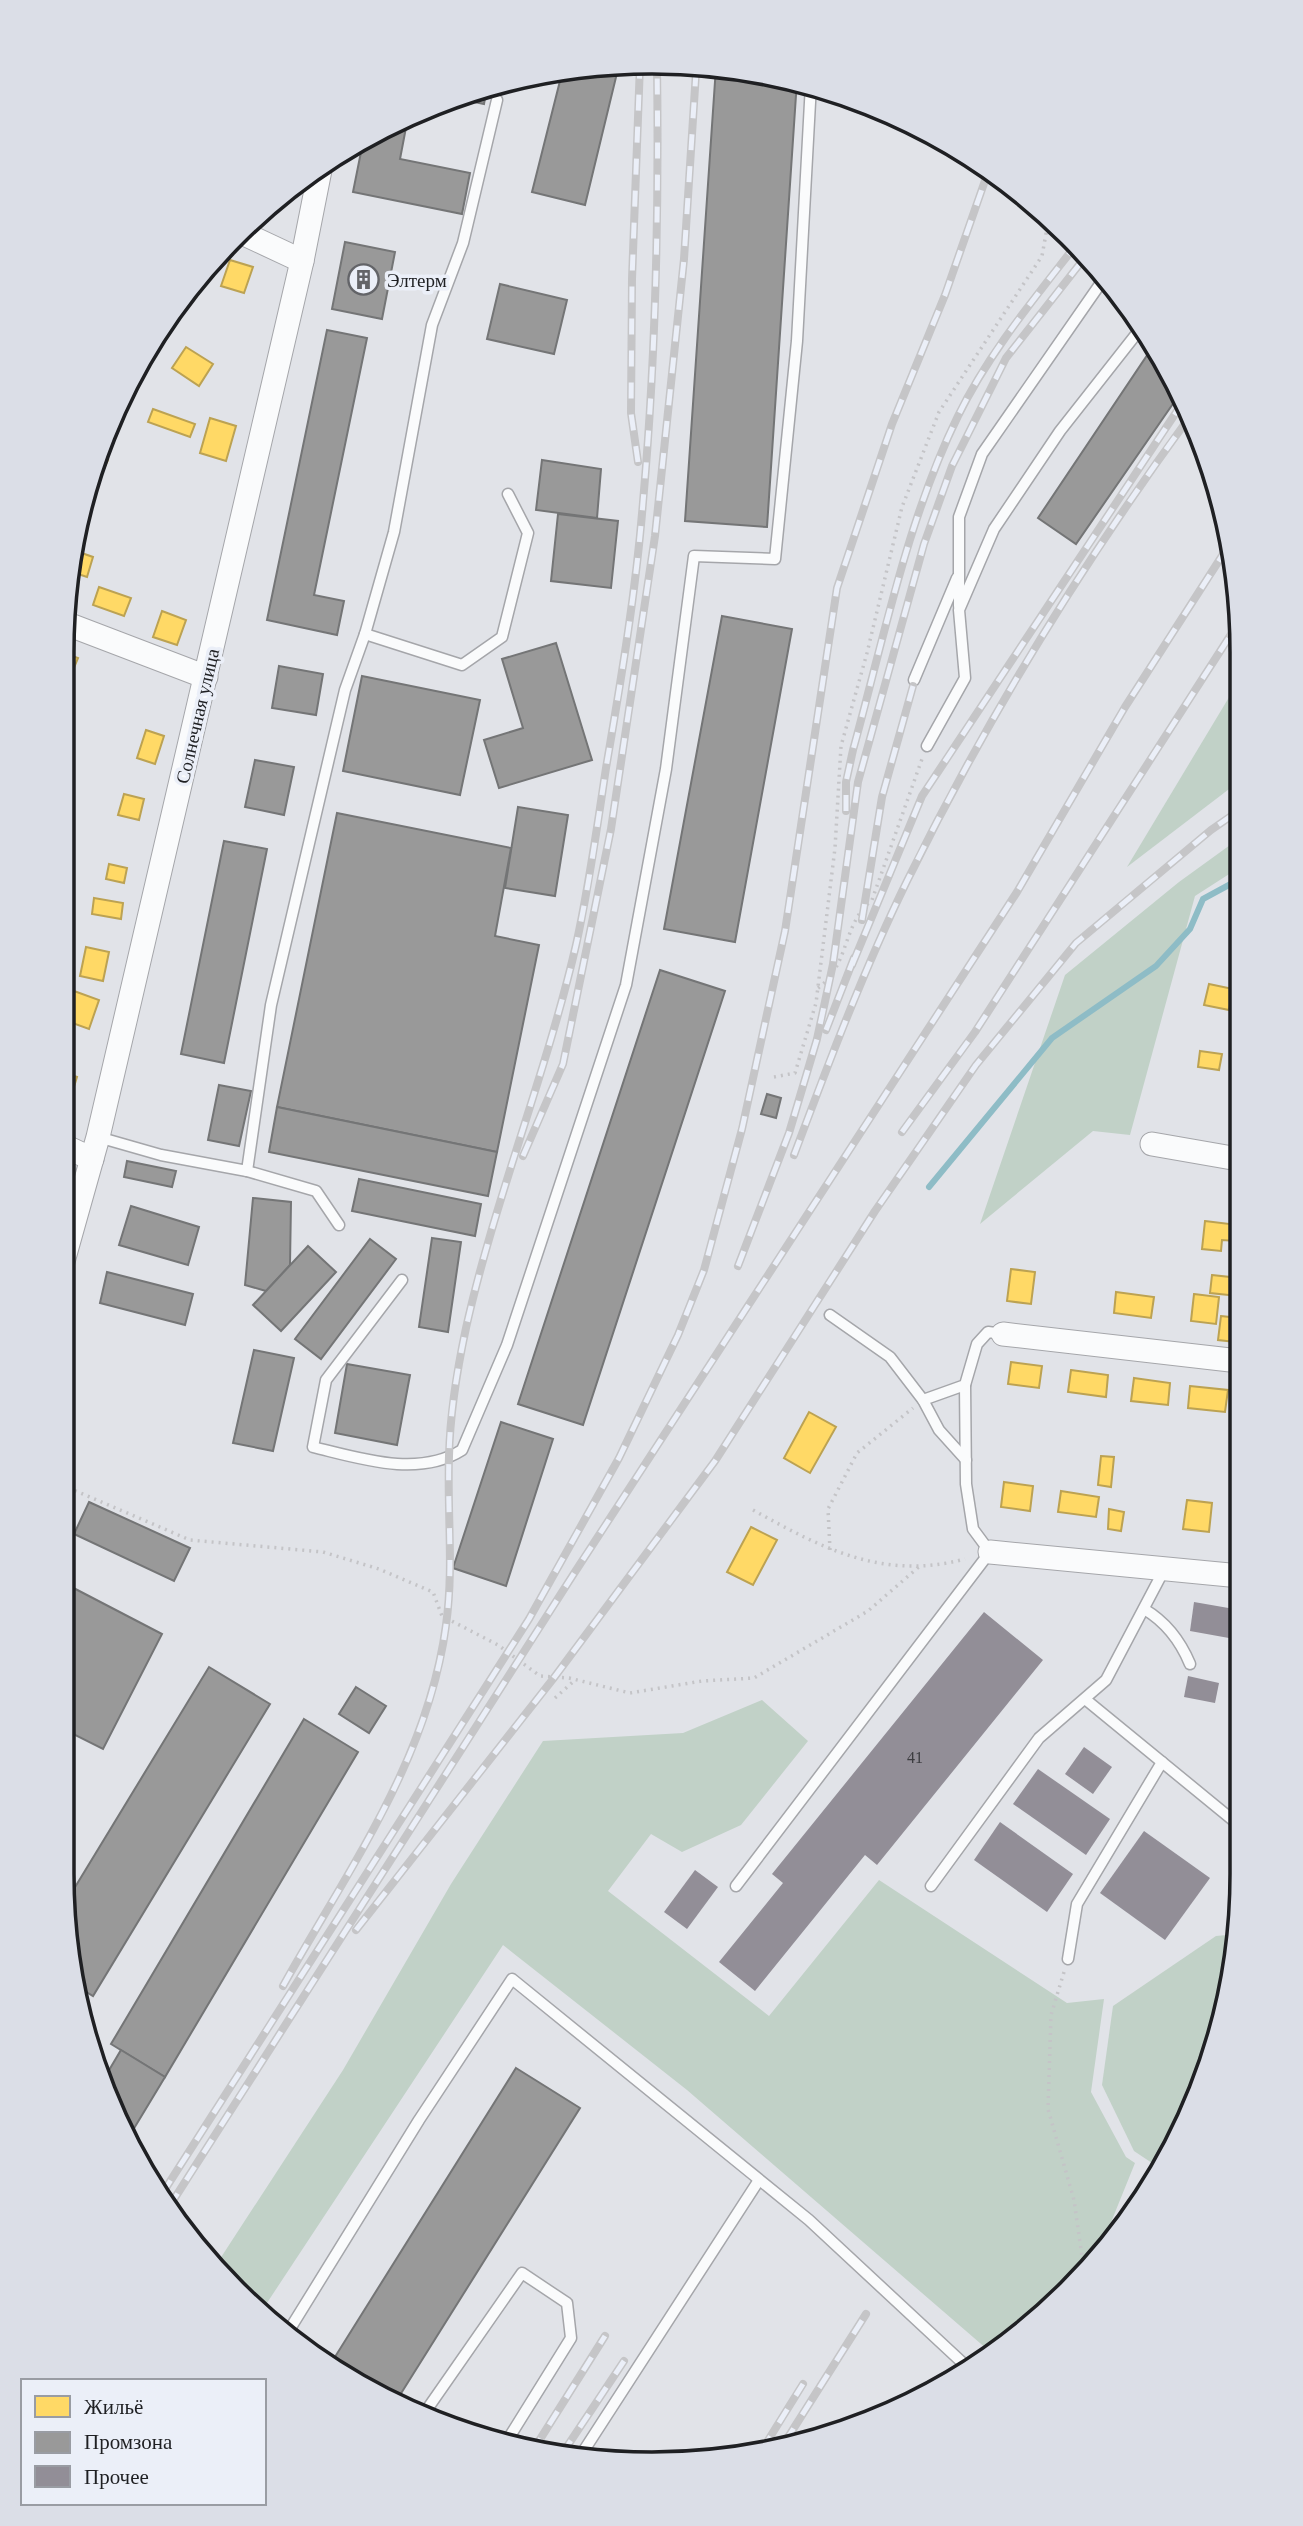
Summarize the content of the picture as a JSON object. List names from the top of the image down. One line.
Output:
{"streets":{"street":["Солнечная улица"]},"places":{"building":["Элтерм"]},"house_numbers":["41"],"legend":["Жильё","Промзона","Прочее"]}
